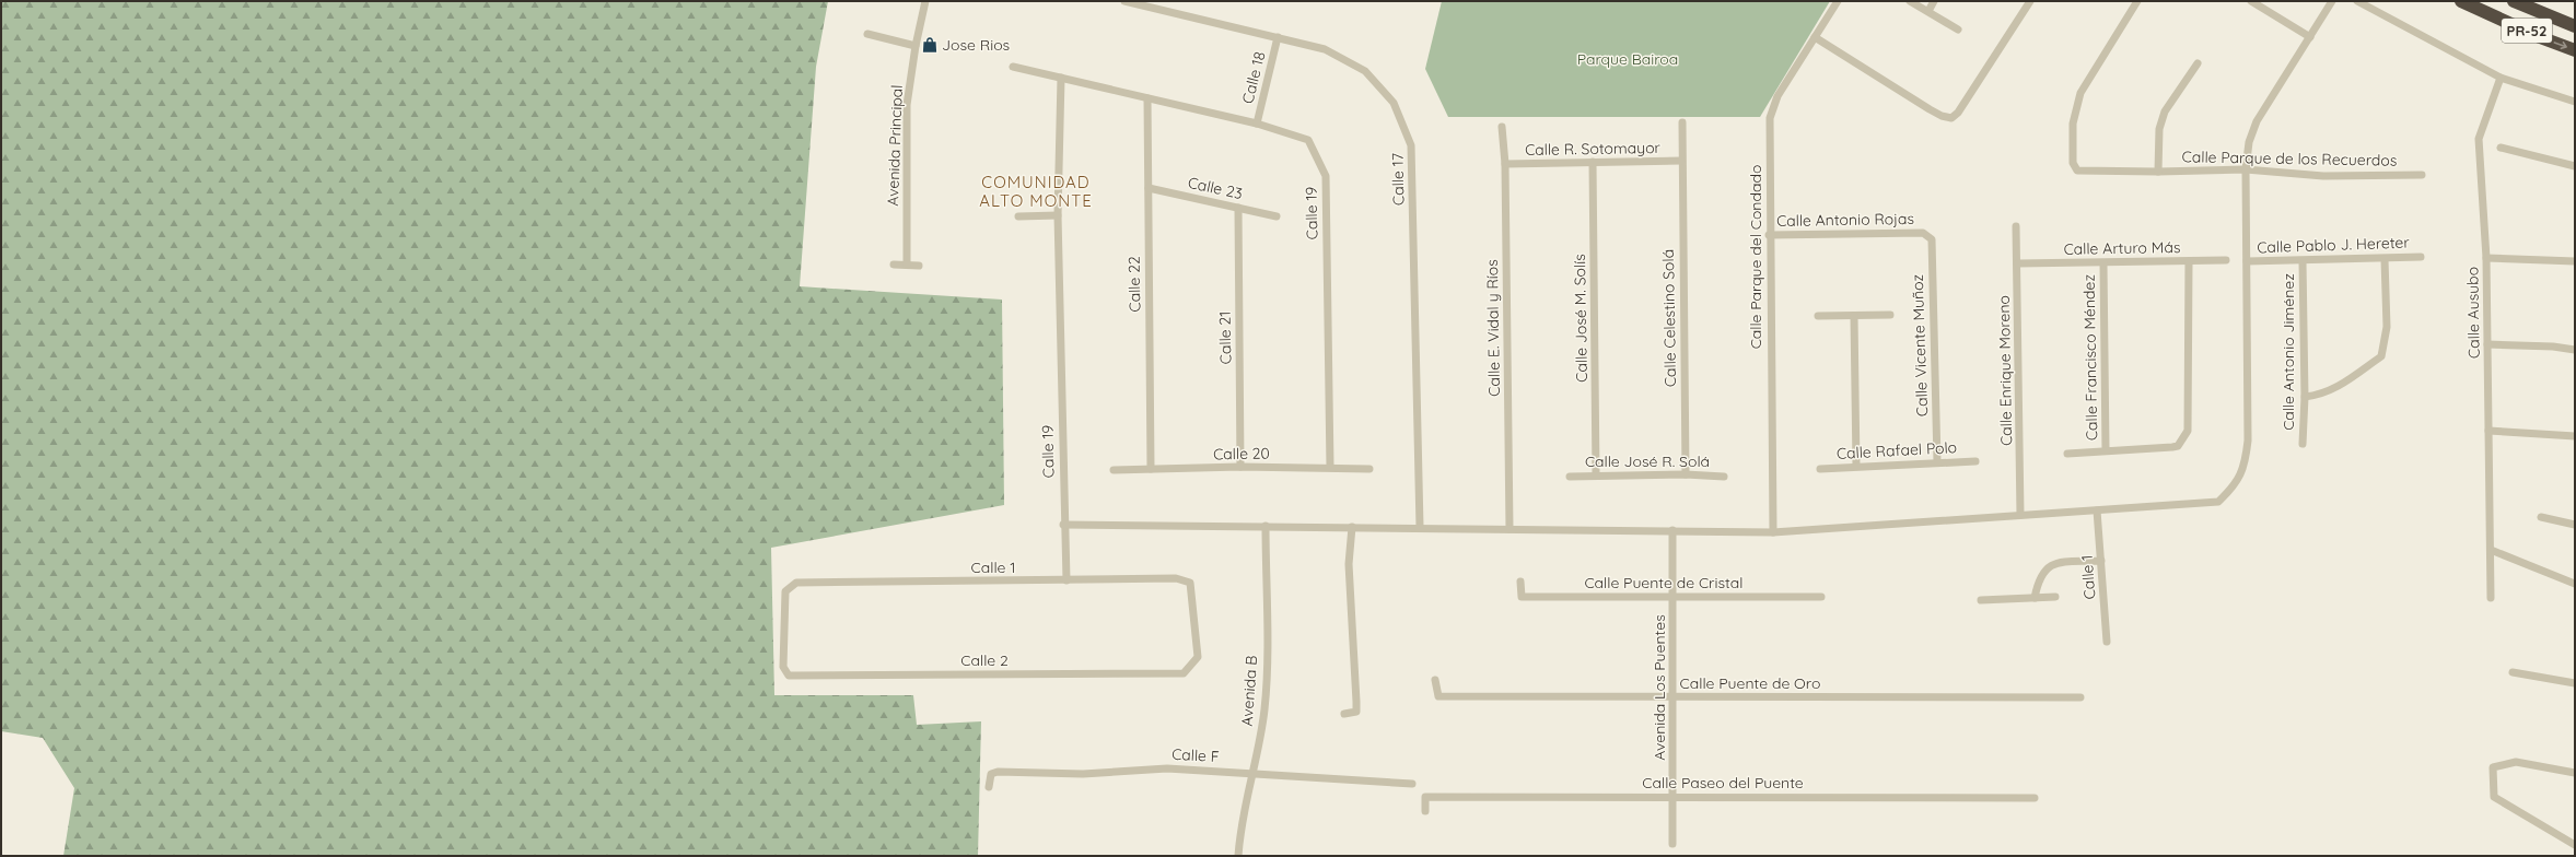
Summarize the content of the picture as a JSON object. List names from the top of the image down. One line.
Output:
{"streets":{"highway":["PR-52"],"street":["Calle 18","Avenida Principal","Calle R. Sotomayor","Calle Parque de los Recuerdos","Calle 17","Calle 23","Calle 19","Calle Antonio Rojas","Calle Pablo J. Hereter","Calle Arturo Más","Calle Parque del Condado","Calle 22","Calle Ausubo","Calle José M. Solís","Calle Celestino Solá","Calle E. Vidal y Ríos","Calle 21","Calle Vicente Muñoz","Calle Antonio Jiménez","Calle Francisco Méndez","Calle Enrique Moreno","Calle Rafael Polo","Calle 20","Calle José R. Solá","Calle 1","Calle Puente de Cristal","Calle 2","Calle Puente de Oro","Avenida Los Puentes","Avenida B","Calle F","Calle Paseo del Puente"]},"crossings":[["Calle 18","Calle 17"],["Calle 18","Calle 19"],["Calle R. Sotomayor","Calle José M. Solís"],["Calle R. Sotomayor","Calle Celestino Solá"],["Calle R. Sotomayor","Calle E. Vidal y Ríos"],["Calle 23","Calle 22"],["Calle 23","Calle 21"],["Calle 19","Calle 22"],["Calle 19","Calle 20"],["Calle 19","Calle 1"],["Calle Antonio Rojas","Calle Parque del Condado"],["Calle Antonio Rojas","Calle Vicente Muñoz"],["Calle Pablo J. Hereter","Calle Antonio Jiménez"],["Calle Arturo Más","Calle Francisco Méndez"],["Calle Arturo Más","Calle Enrique Moreno"],["Calle 22","Calle 20"],["Calle José M. Solís","Calle José R. Solá"],["Calle Celestino Solá","Calle José R. Solá"],["Calle 21","Calle 20"],["Calle Vicente Muñoz","Calle Rafael Polo"],["Calle 1","Calle 2"],["Calle Puente de Cristal","Avenida Los Puentes"],["Calle Puente de Oro","Avenida Los Puentes"],["Avenida Los Puentes","Calle Paseo del Puente"],["Avenida B","Calle F"]],"districts":["COMUNIDAD ALTO MONTE"],"parks":["Parque Bairoa"],"places":{"shop":["Jose Rios"]}}
